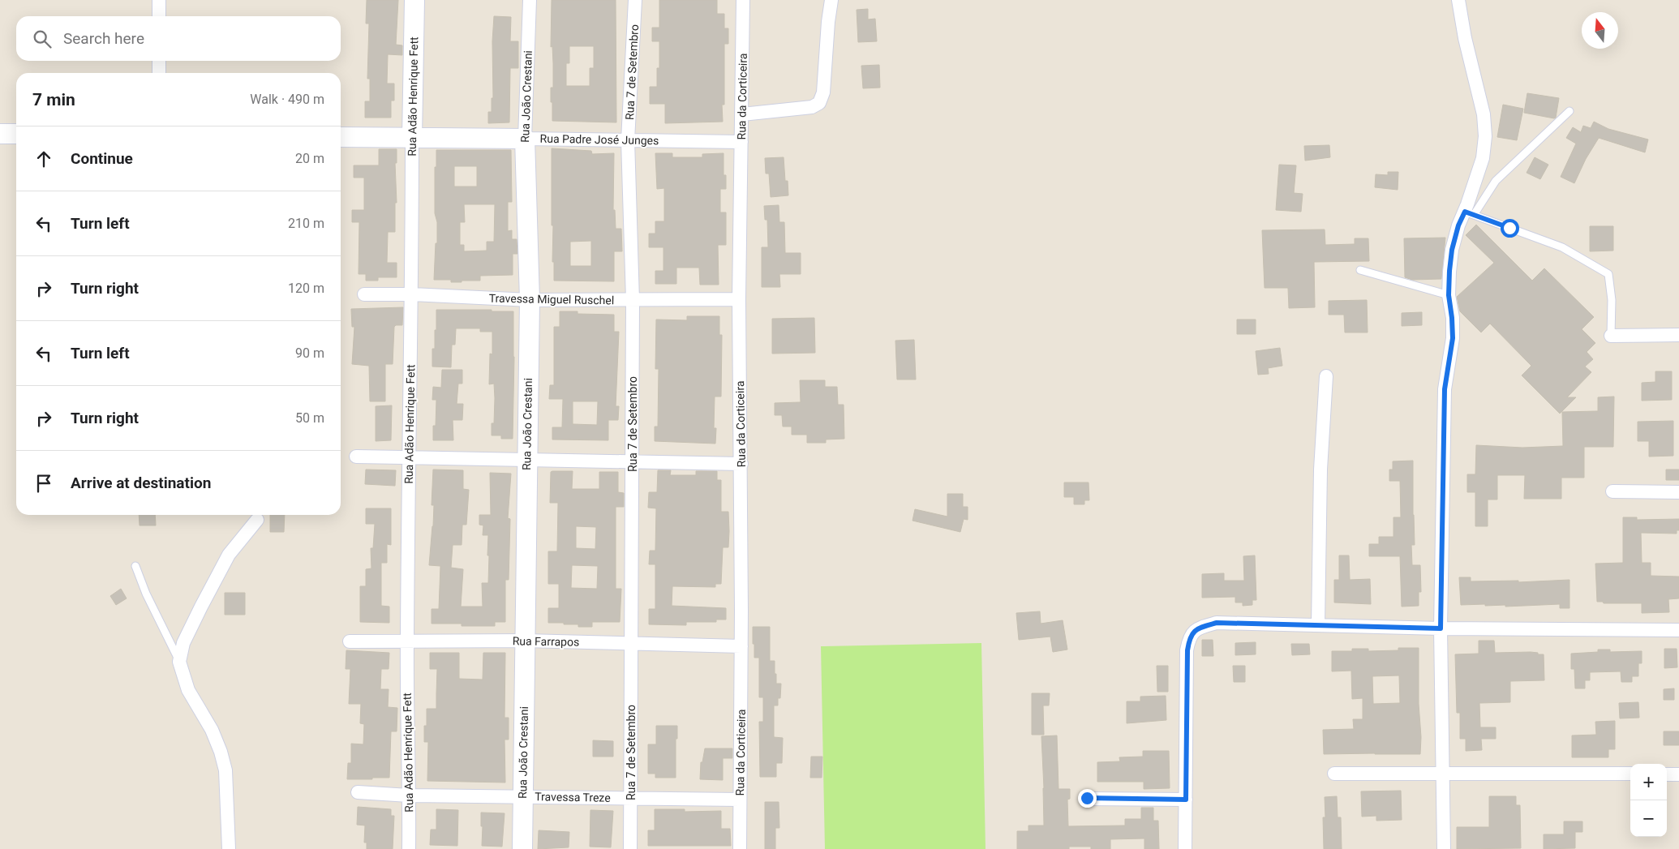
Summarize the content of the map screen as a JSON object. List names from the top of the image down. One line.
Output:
{"streets":{"street":["Rua 7 de Setembro","Rua Adão Henrique Fett","Rua João Crestani","Rua da Corticeira","Rua Padre José Junges","Travessa Miguel Ruschel","Rua Farrapos","Travessa Treze"]},"crossings":[["Rua 7 de Setembro","Rua Padre José Junges"],["Rua 7 de Setembro","Travessa Miguel Ruschel"],["Rua 7 de Setembro","Rua Farrapos"],["Rua 7 de Setembro","Travessa Treze"],["Rua Adão Henrique Fett","Rua Padre José Junges"],["Rua Adão Henrique Fett","Travessa Miguel Ruschel"],["Rua Adão Henrique Fett","Rua Farrapos"],["Rua Adão Henrique Fett","Travessa Treze"],["Rua João Crestani","Rua Padre José Junges"],["Rua João Crestani","Travessa Miguel Ruschel"],["Rua João Crestani","Rua Farrapos"],["Rua João Crestani","Travessa Treze"],["Rua da Corticeira","Rua Padre José Junges"],["Rua da Corticeira","Travessa Miguel Ruschel"],["Rua da Corticeira","Rua Farrapos"],["Rua da Corticeira","Travessa Treze"]],"north":"top","page":{"search":"Search here","heading":["7 min","Walk · 490 m"],"list":[["Continue","20 m"],["Turn left","210 m"],["Turn right","120 m"],["Turn left","90 m"],["Turn right","50 m"],"Arrive at destination"],"map_buttons":["+","−"]}}
